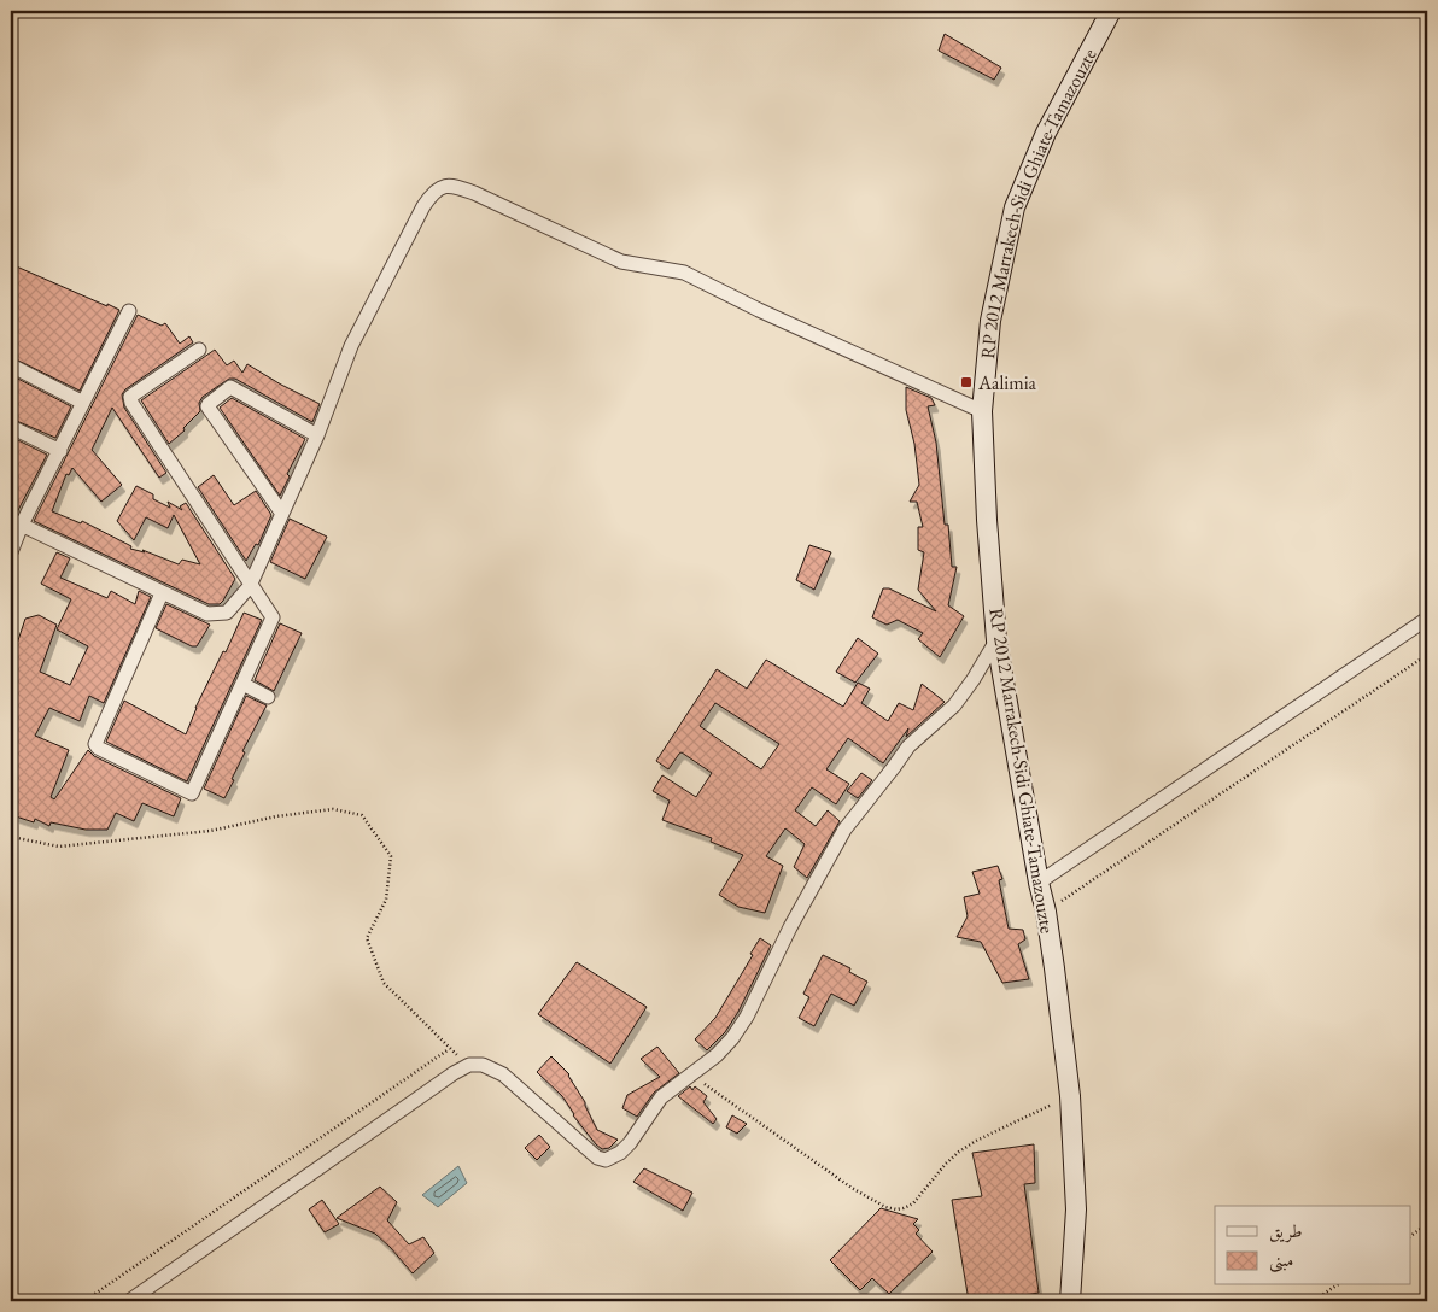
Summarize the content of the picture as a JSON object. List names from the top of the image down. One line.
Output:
{"streets":{"street":["RP 2012 Marrakech-Sidi Ghiate-Tamazouzte"]},"places":{"transit":["Aalimia"]},"legend":["طريق","مبنى"]}
